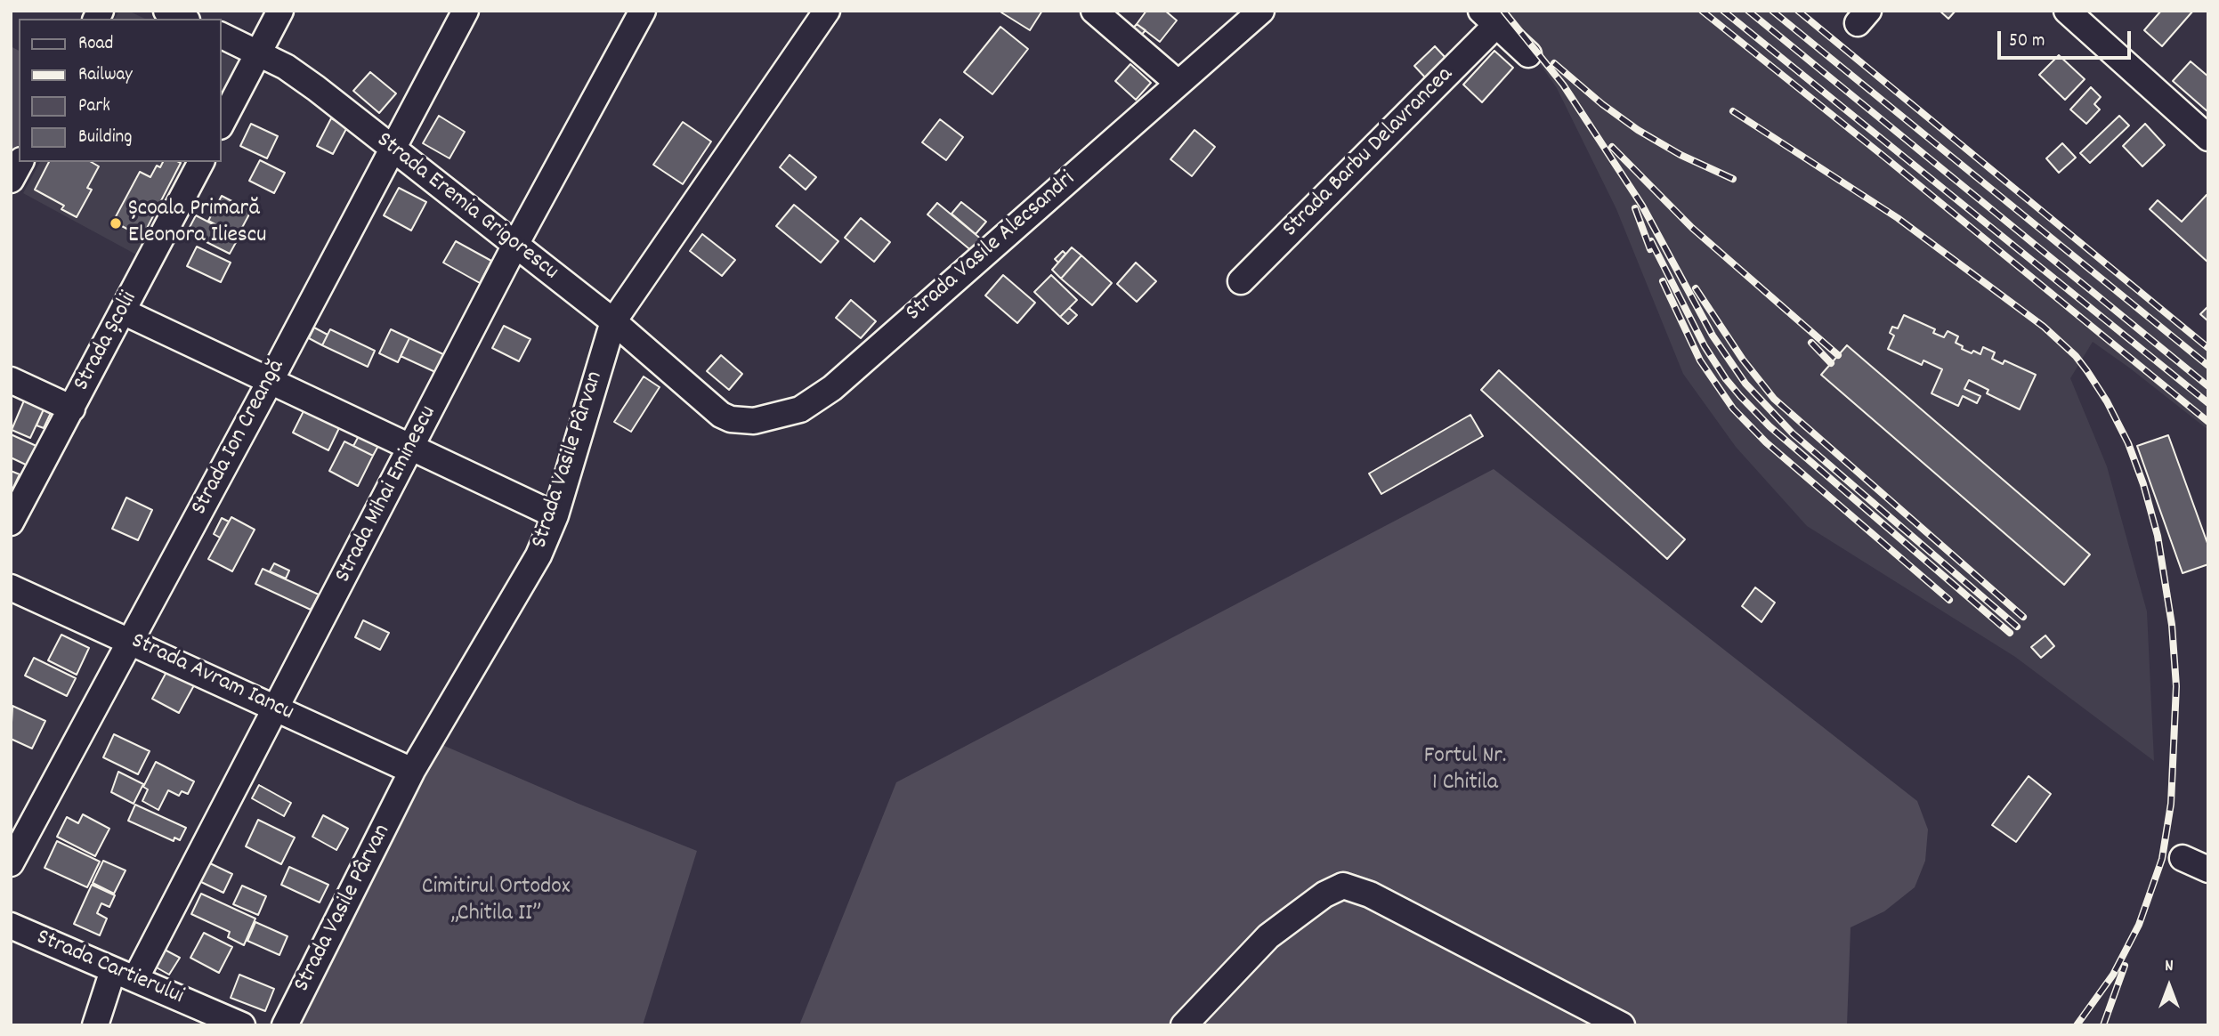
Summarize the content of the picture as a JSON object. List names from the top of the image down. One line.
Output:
{"streets":{"street":["Strada Barbu Delavrancea","Strada Eremia Grigorescu","Strada Vasile Alecsandri","Strada Școlii","Strada Ion Creangă","Strada Vasile Pârvan","Strada Mihai Eminescu","Strada Avram Iancu","Strada Cartierului"]},"crossings":[["Strada Eremia Grigorescu","Strada Vasile Alecsandri"],["Strada Eremia Grigorescu","Strada Ion Creangă"],["Strada Eremia Grigorescu","Strada Vasile Pârvan"],["Strada Eremia Grigorescu","Strada Mihai Eminescu"],["Strada Ion Creangă","Strada Avram Iancu"],["Strada Vasile Pârvan","Strada Avram Iancu"],["Strada Mihai Eminescu","Strada Avram Iancu"],["Strada Mihai Eminescu","Strada Cartierului"]],"parks":["Fortul Nr. 1 Chitila","Cimitirul Ortodox „Chitila II”"],"places":["Școala Primară Eleonora Iliescu"],"legend":["Road","Railway","Park","Building"],"scale_bar":"50 m","north":"top"}
